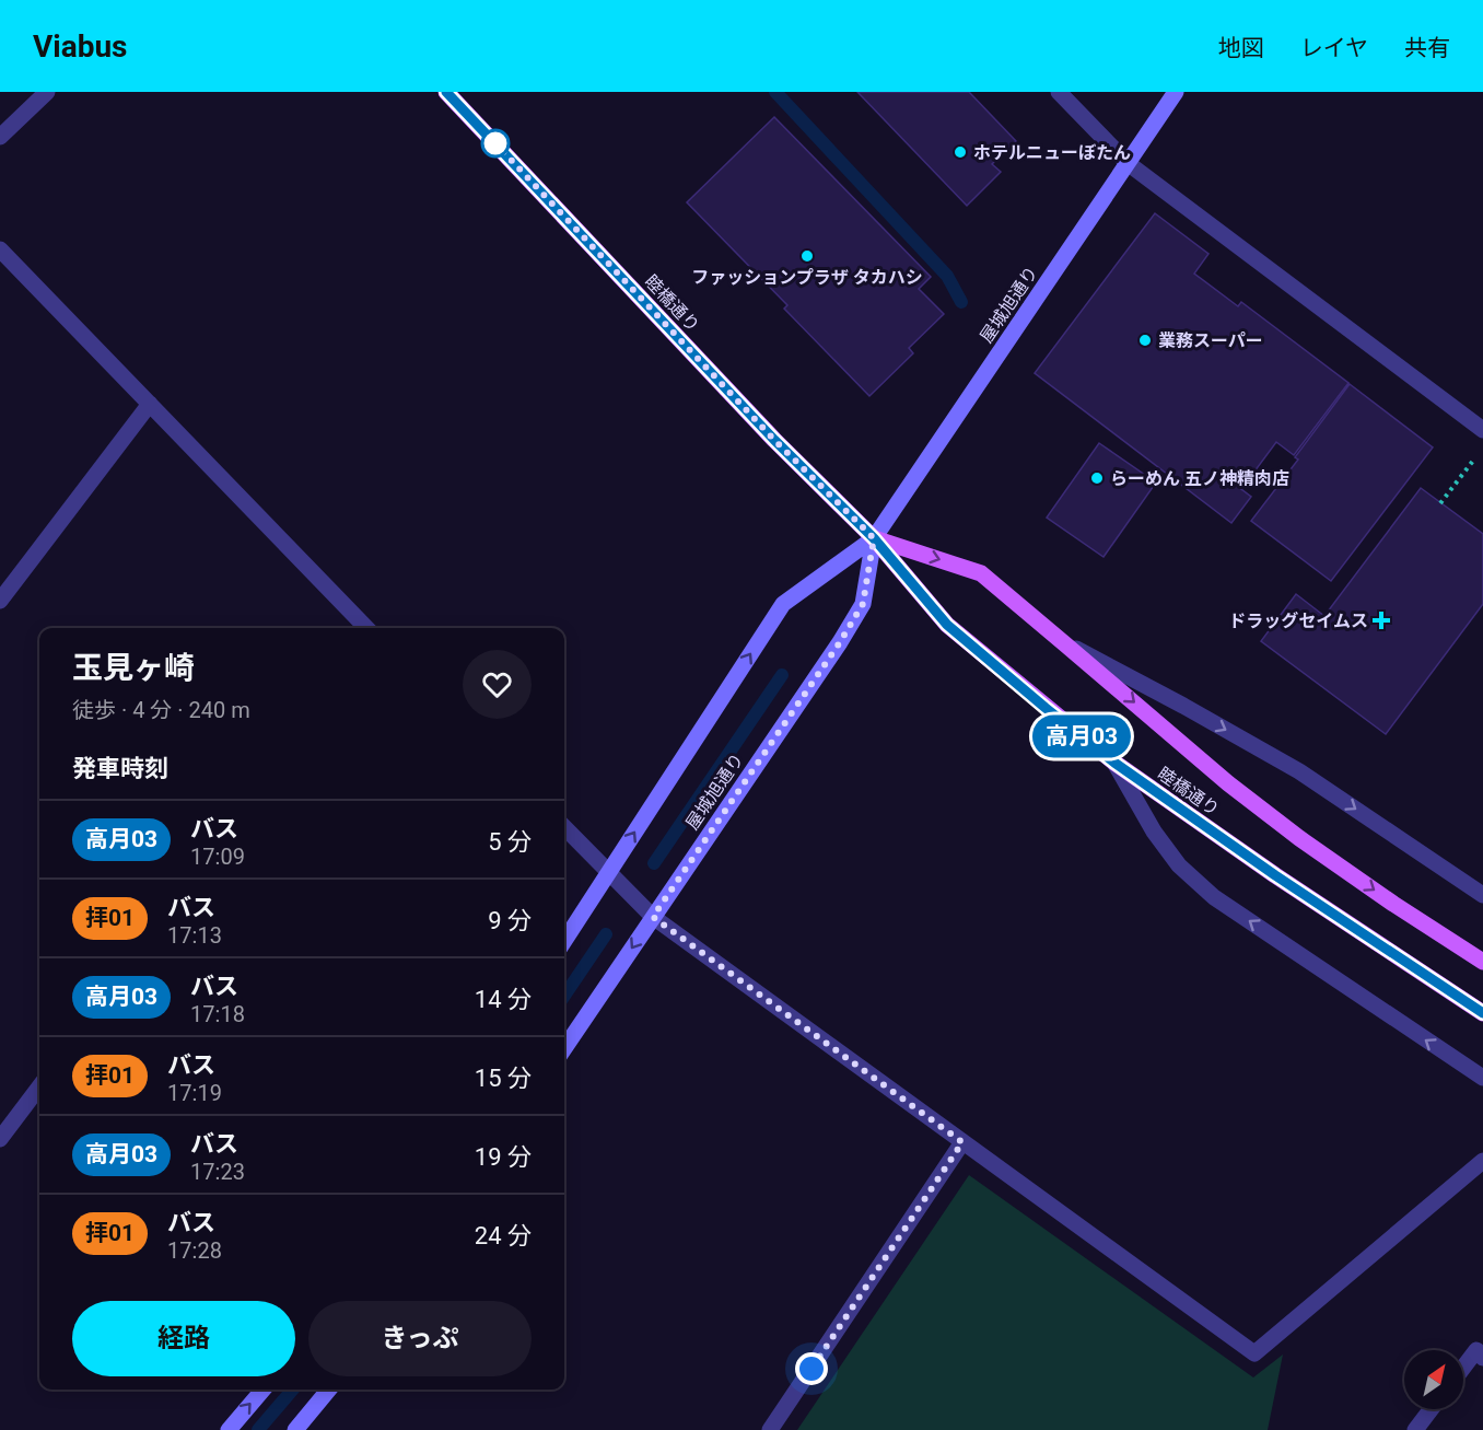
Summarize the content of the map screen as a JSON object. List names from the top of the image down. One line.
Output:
{"streets":{"main road":["睦橋通り"],"street":["屋城旭通り"]},"crossings":[["睦橋通り","屋城旭通り"]],"places":{"other":["ホテルニューぼたん","ファッションプラザ タカハシ","業務スーパー","らーめん 五ノ神精肉店"],"health":["ドラッグセイムス"]},"lines":["bus line 高月03"],"north":"top right","page":{"header":"Viabus","nav":["地図","レイヤ","共有"],"on_map":"高月03","heading":[["玉見ヶ崎","徒歩 · 4 分 · 240 m"],"発車時刻"],"list":[{"mark":"高月03","name":"バス","note":"17:09","value":"5 分"},{"mark":"拝01","name":"バス","note":"17:13","value":"9 分"},{"mark":"高月03","name":"バス","note":"17:18","value":"14 分"},{"mark":"拝01","name":"バス","note":"17:19","value":"15 分"},{"mark":"高月03","name":"バス","note":"17:23","value":"19 分"},{"mark":"拝01","name":"バス","note":"17:28","value":"24 分"}],"buttons":["経路","きっぷ"]}}
